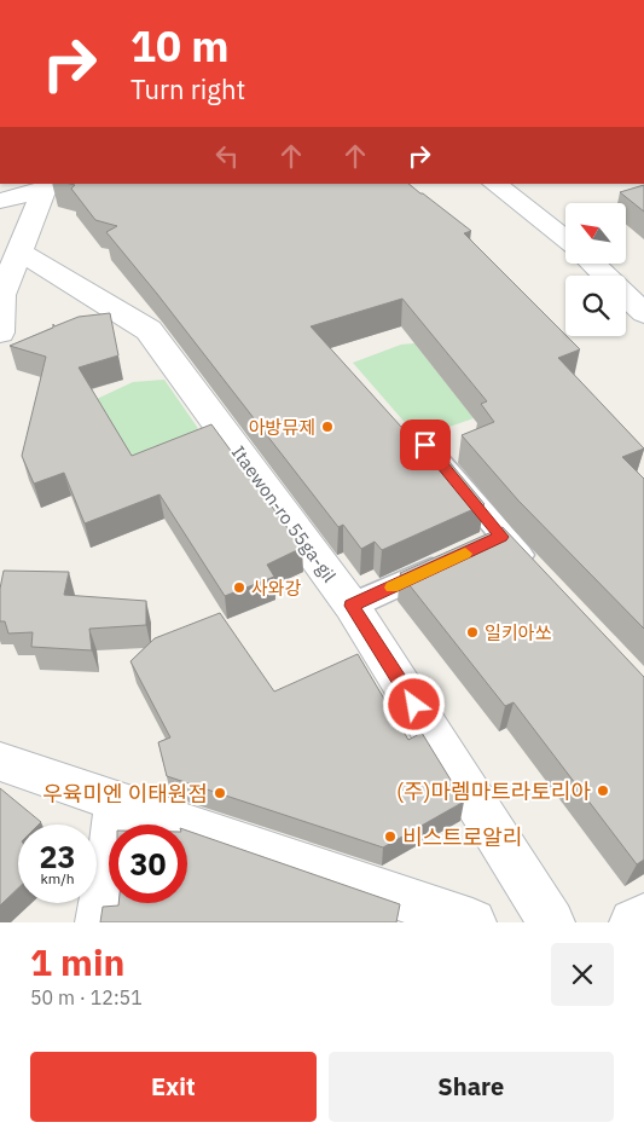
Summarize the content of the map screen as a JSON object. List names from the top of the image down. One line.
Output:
{"streets":{"street":["Itaewon-ro 55ga-gil"]},"places":["아방뮤제","사와강","일키아쏘","(주)마렘마트라토리아","우육미엔 이태원점","비스트로알리"],"north":"top left","page":{"turn":["10 m","Turn right"],"speed":"23 km/h","limit":"30","heading":["1 min","50 m · 12:51"],"buttons":["Exit","Share"]}}
